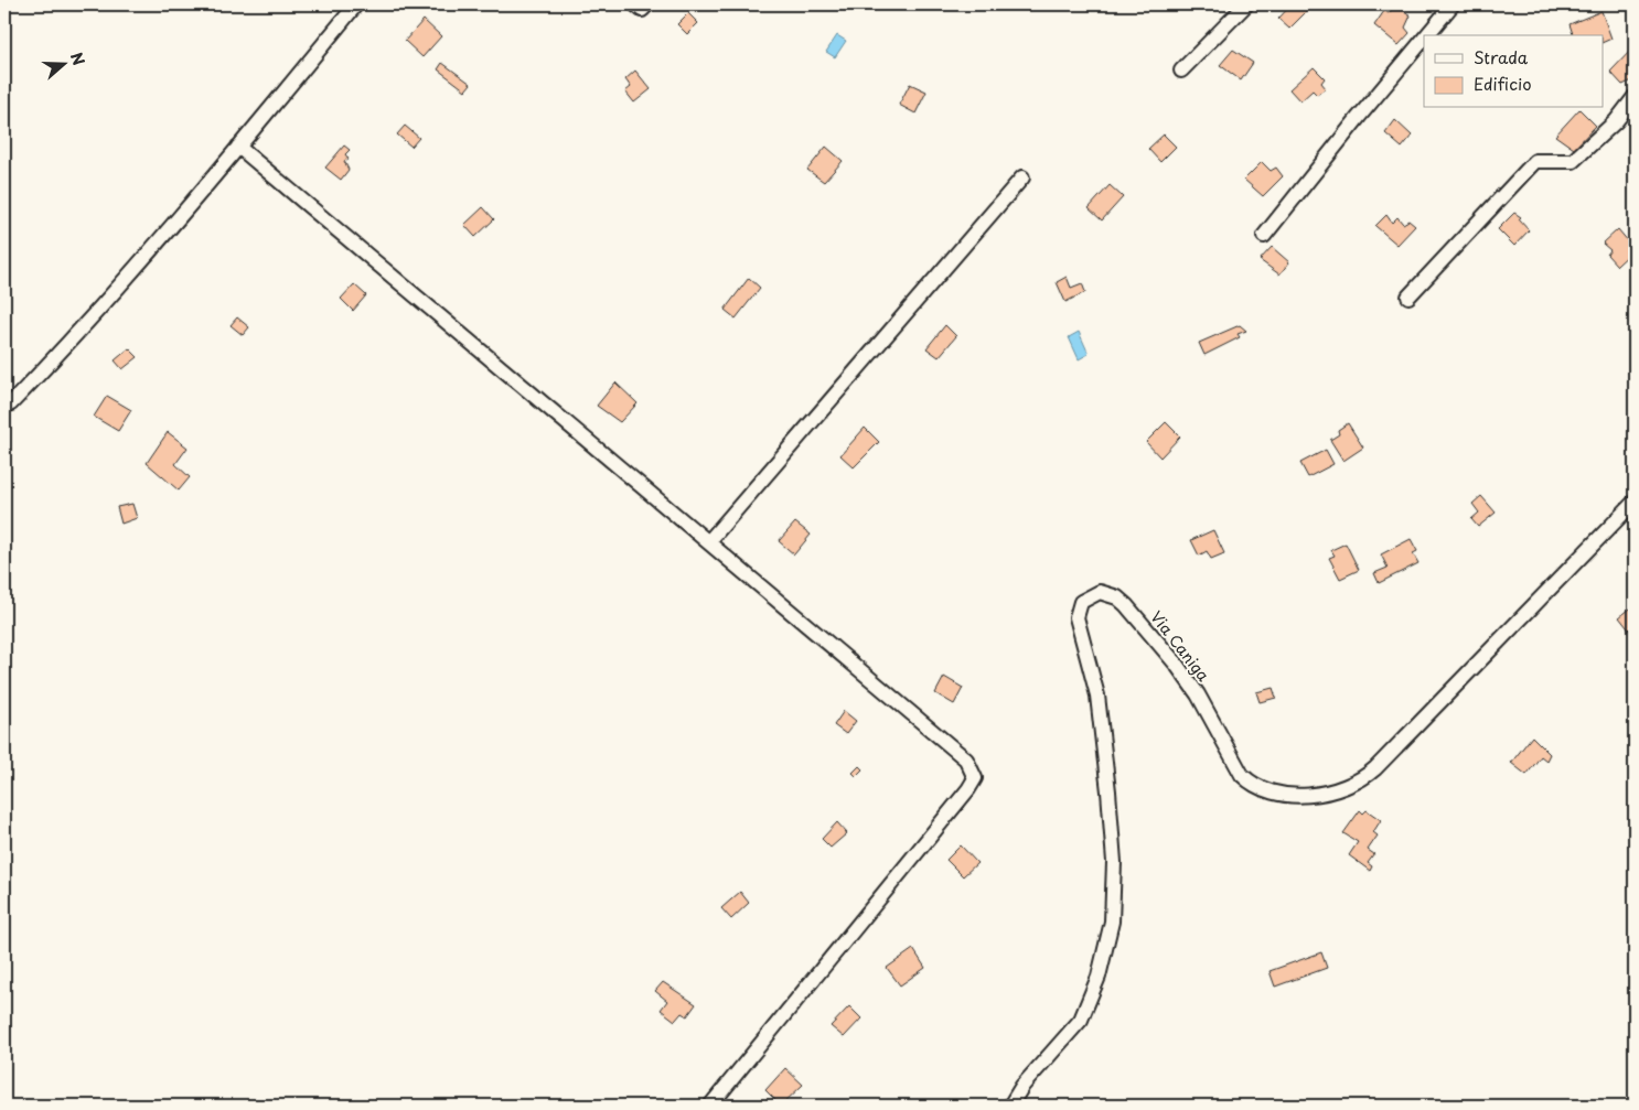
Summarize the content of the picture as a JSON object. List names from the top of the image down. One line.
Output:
{"streets":{"street":["Via Caniga"]},"legend":["Strada","Edificio"],"north":"right"}
